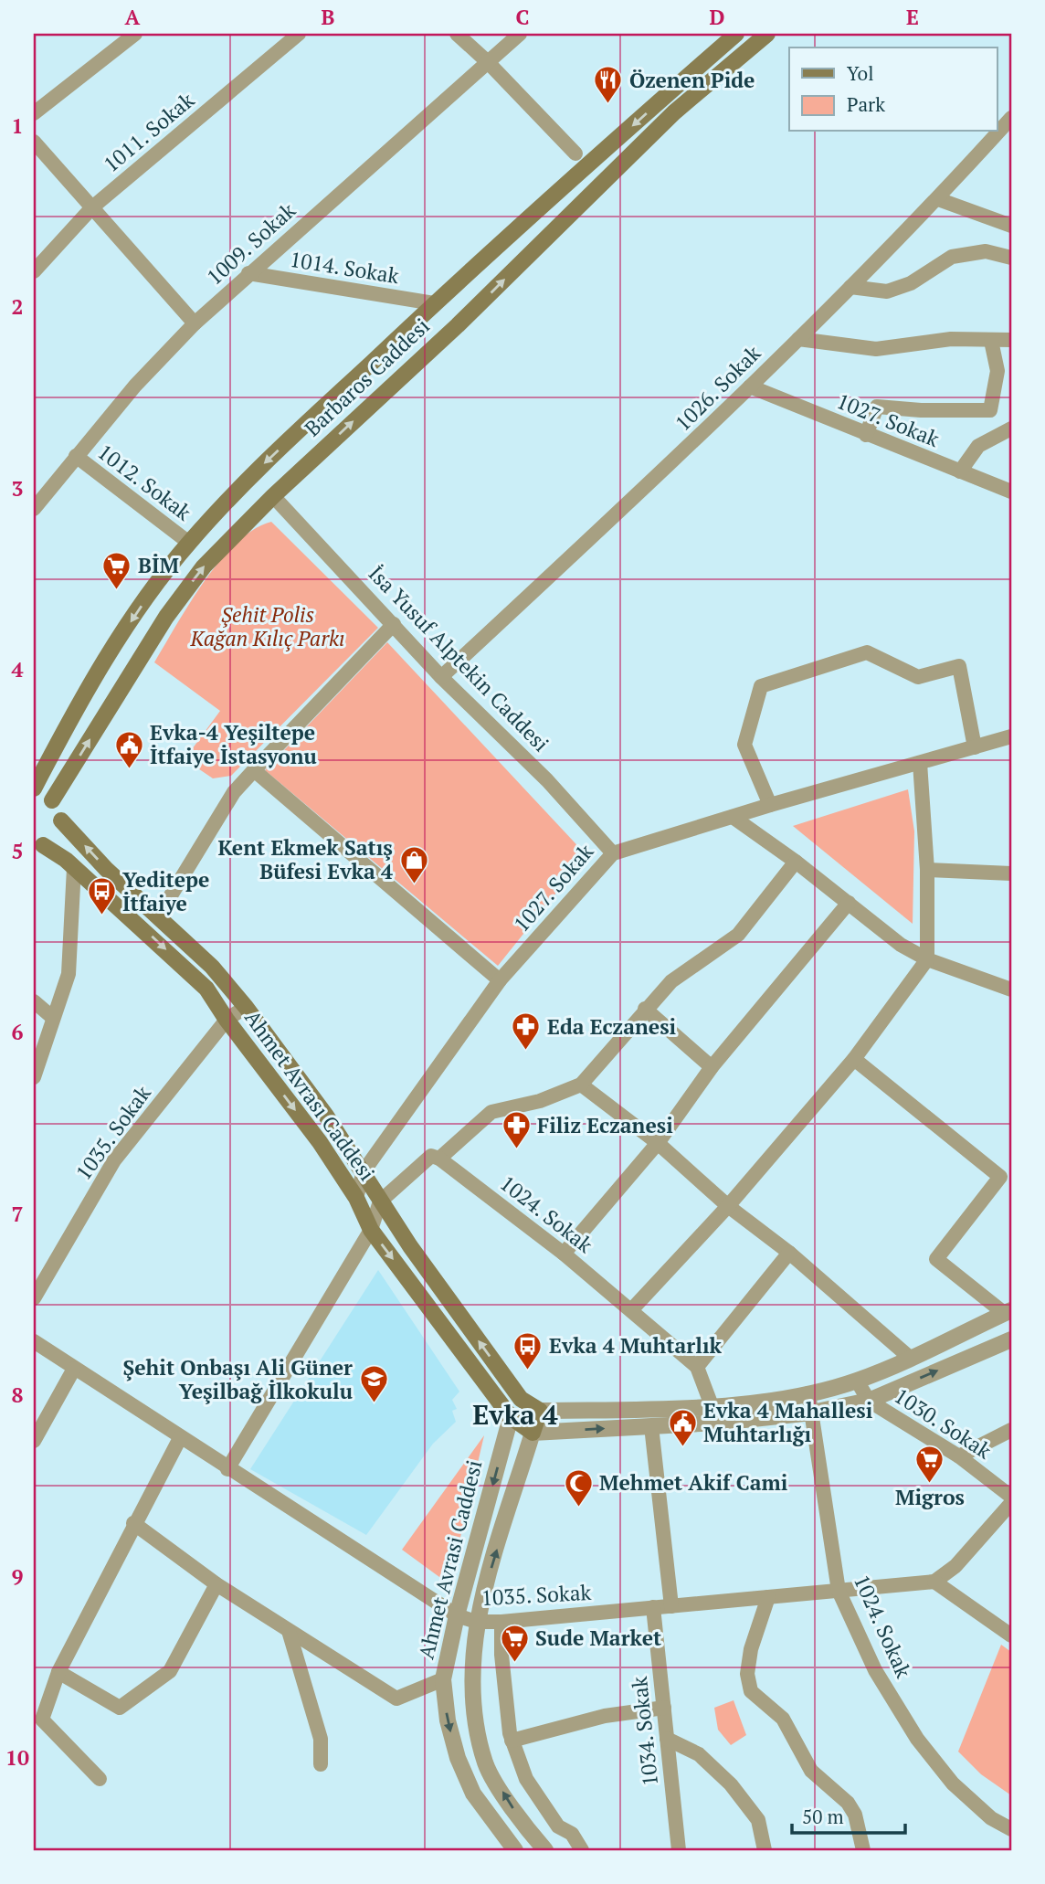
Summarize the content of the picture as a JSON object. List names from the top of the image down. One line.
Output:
{"streets":{"main road":["Barbaros Caddesi","Ahmet Avrası Caddesi"],"street":["1011. Sokak","1009. Sokak","1014. Sokak","1026. Sokak","1027. Sokak","1012. Sokak","İsa Yusuf Alptekin Caddesi","1035. Sokak","1024. Sokak","1030. Sokak","Ahmet Avrasi Caddesi","1034. Sokak"]},"crossings":[["1009. Sokak","1014. Sokak"],["1009. Sokak","1012. Sokak"],["1014. Sokak","Barbaros Caddesi"],["Barbaros Caddesi","1012. Sokak"],["Barbaros Caddesi","İsa Yusuf Alptekin Caddesi"],["Barbaros Caddesi","Ahmet Avrası Caddesi"],["1026. Sokak","1027. Sokak"],["1026. Sokak","İsa Yusuf Alptekin Caddesi"],["1027. Sokak","İsa Yusuf Alptekin Caddesi"],["1027. Sokak","Ahmet Avrası Caddesi"],["Ahmet Avrası Caddesi","1035. Sokak"],["Ahmet Avrası Caddesi","Ahmet Avrasi Caddesi"],["1035. Sokak","1024. Sokak"],["1035. Sokak","Ahmet Avrasi Caddesi"],["1035. Sokak","1034. Sokak"]],"districts":["Evka 4"],"parks":["Şehit Polis Kağan Kılıç Parkı"],"places":{"restaurant":["Özenen Pide"],"supermarket":["BİM","Migros","Sude Market"],"public building":["Evka-4 Yeşiltepe İtfaiye İstasyonu","Evka 4 Mahallesi Muhtarlığı"],"shop":["Kent Ekmek Satış Büfesi Evka 4"],"bus stop":["Yeditepe İtfaiye","Evka 4 Muhtarlık"],"pharmacy":["Eda Eczanesi","Filiz Eczanesi"],"school or university":["Şehit Onbaşı Ali Güner Yeşilbağ İlkokulu"],"mosque":["Mehmet Akif Cami"]},"legend":["Yol","Park"],"scale_bar":"50 m","grid":{"columns":["A","B","C","D","E"],"rows":["1","2","3","4","5","6","7","8","9","10"]}}
